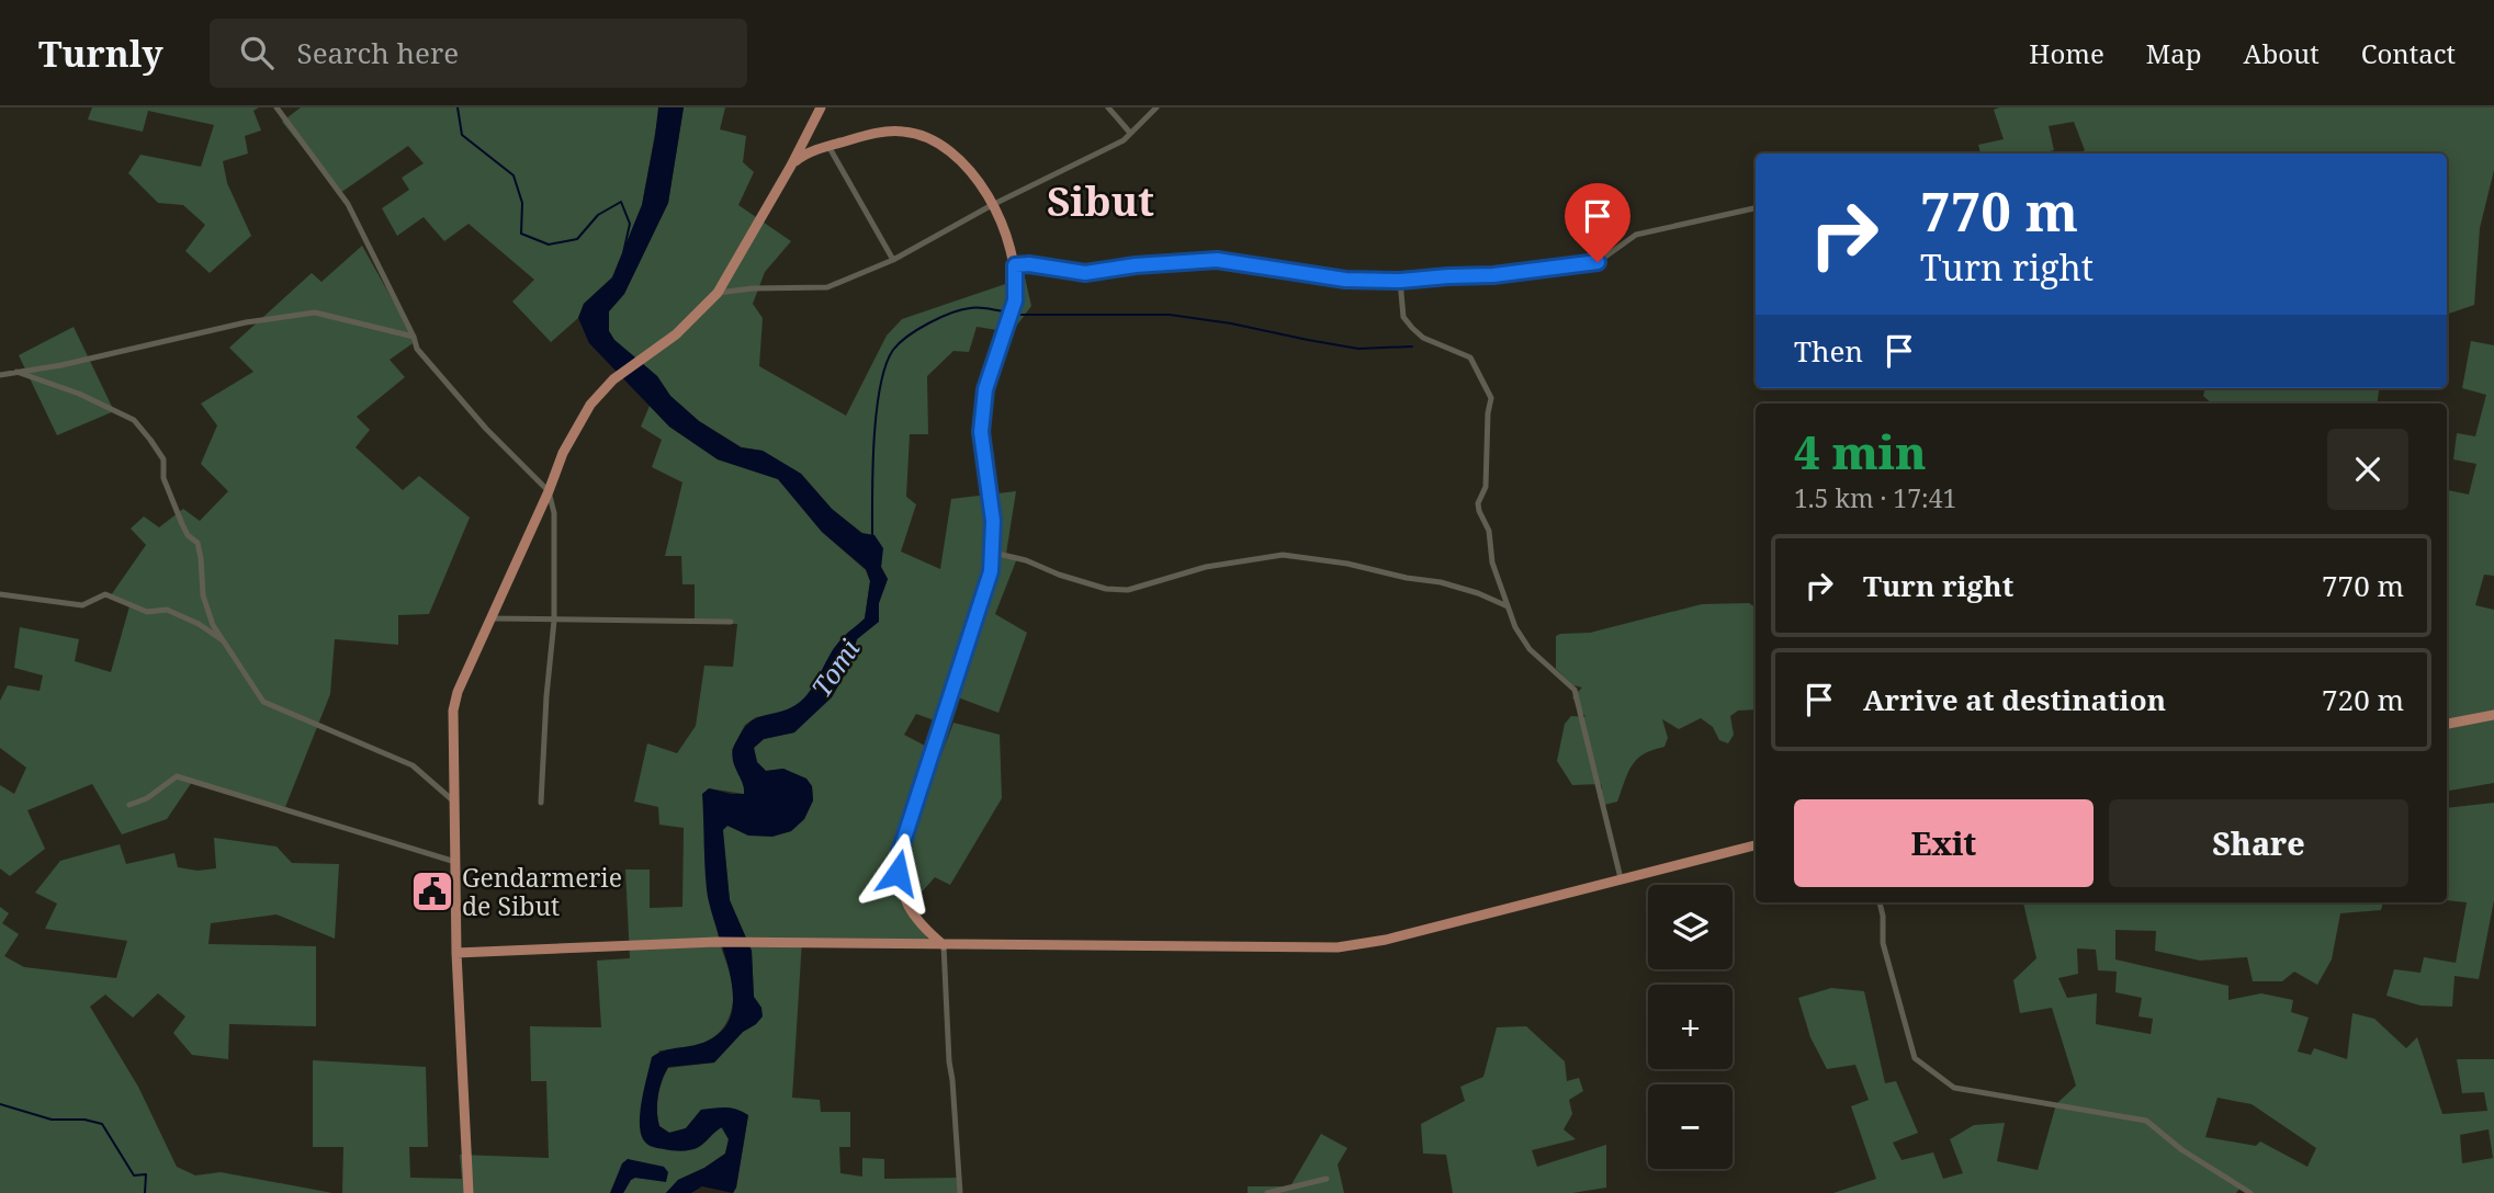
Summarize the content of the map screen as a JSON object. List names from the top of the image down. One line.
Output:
{"districts":["Sibut"],"water":["Tomi"],"places":{"public building":["Gendarmerie de Sibut"]},"page":{"header":"Turnly","search":"Search here","nav":["Home","Map","About","Contact"],"turn":["770 m","Turn right"],"then":"Then","heading":["4 min","1.5 km · 17:41"],"list":[{"name":"Turn right","value":"770 m"},{"name":"Arrive at destination","value":"720 m"}],"buttons":["Exit","Share"],"map_buttons":["+","−"]}}
